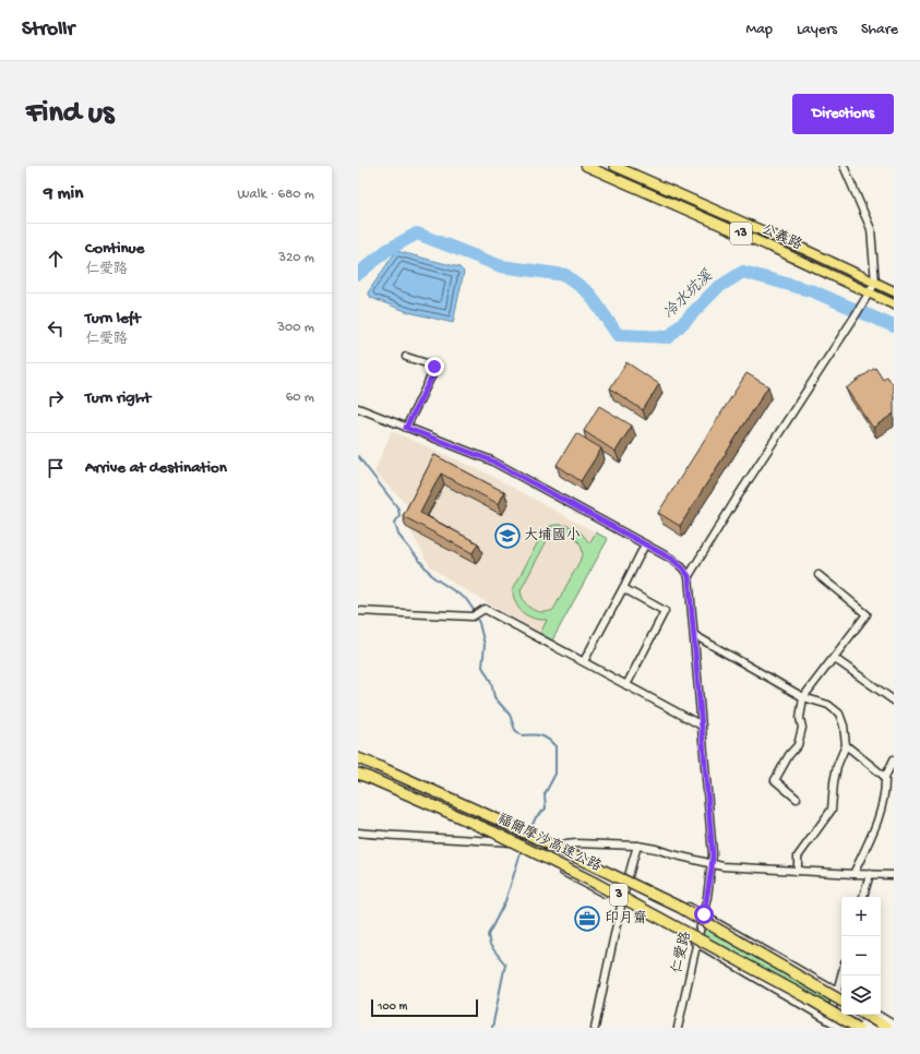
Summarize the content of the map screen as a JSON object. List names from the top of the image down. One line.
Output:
{"streets":{"highway":["福爾摩沙高速公路","3"],"main road":["13","公義路"],"street":["仁愛路"]},"water":["冷水坑溪"],"places":{"school or university":["大埔國小"],"office":["印月齋"]},"scale_bar":"100 m","page":{"header":"Strollr","nav":["Map","Layers","Share"],"buttons":"Directions","title":"Find us","heading":["9 min","Walk · 680 m"],"list":[["Continue","仁愛路","320 m"],["Turn left","仁愛路","300 m"],["Turn right","60 m"],"Arrive at destination"],"map_buttons":["+","−"],"scale":"100 m"}}
